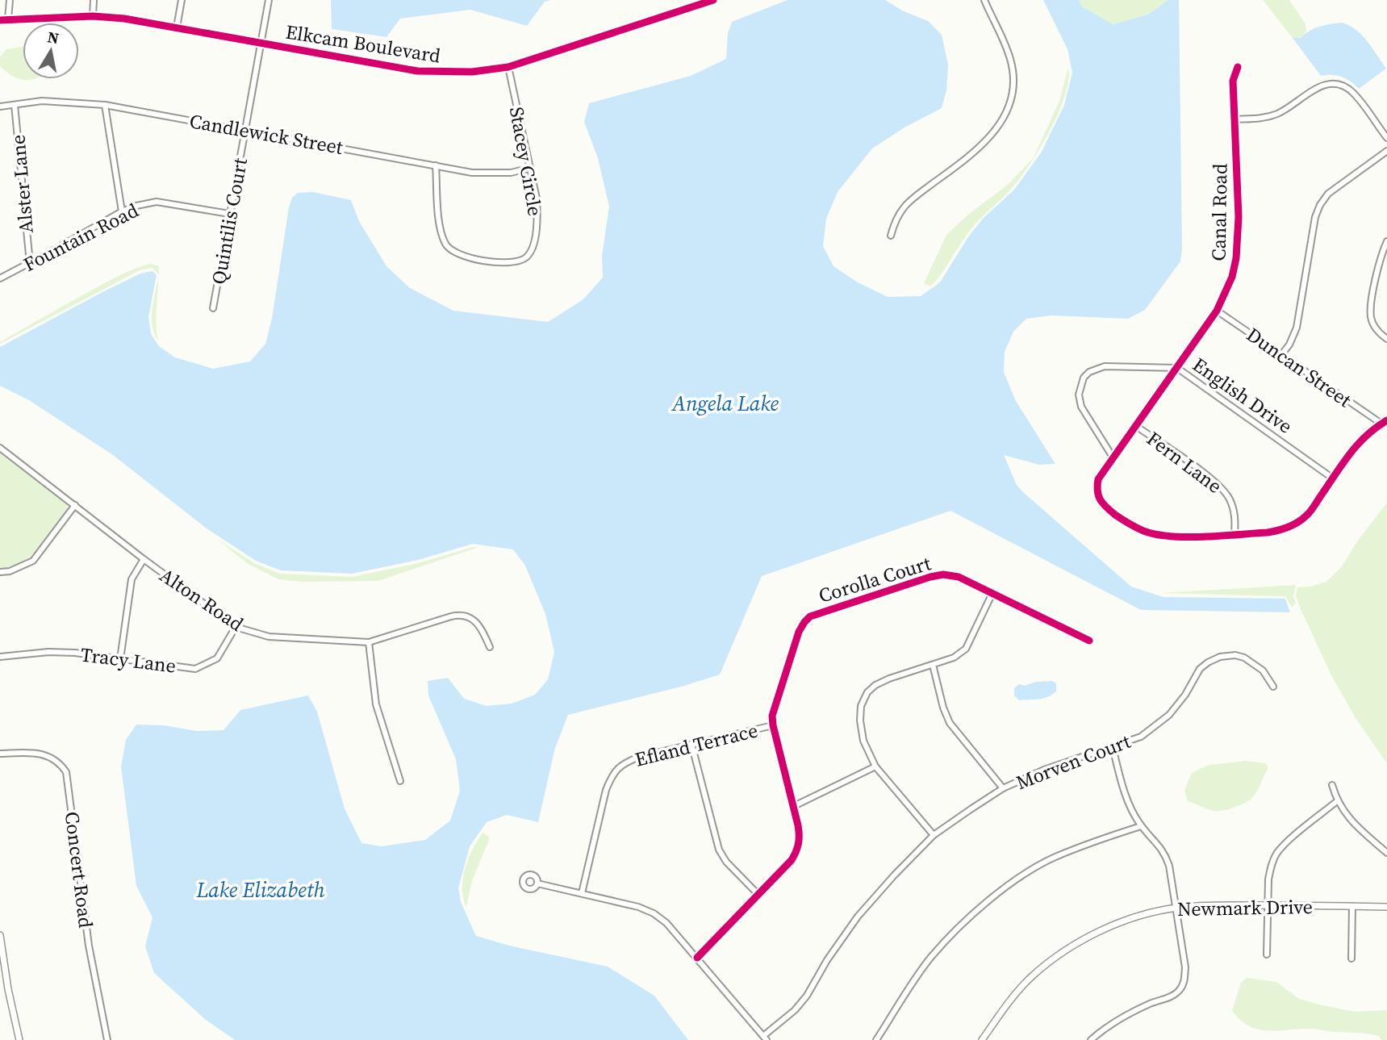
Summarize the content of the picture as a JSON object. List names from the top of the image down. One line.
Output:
{"streets":{"street":["Elkcam Boulevard","Candlewick Street","Stacey Circle","Alster Lane","Canal Road","Quintilis Court","Fountain Road","Duncan Street","English Drive","Fern Lane","Corolla Court","Alton Road","Tracy Lane","Efland Terrace","Morven Court","Concert Road","Newmark Drive"]},"crossings":[["Elkcam Boulevard","Stacey Circle"],["Elkcam Boulevard","Quintilis Court"],["Candlewick Street","Stacey Circle"],["Candlewick Street","Alster Lane"],["Candlewick Street","Quintilis Court"],["Alster Lane","Fountain Road"],["Canal Road","Duncan Street"],["Canal Road","English Drive"],["Canal Road","Fern Lane"],["Quintilis Court","Fountain Road"],["Corolla Court","Efland Terrace"],["Alton Road","Tracy Lane"]],"water":["Angela Lake","Lake Elizabeth"],"north":"top"}
